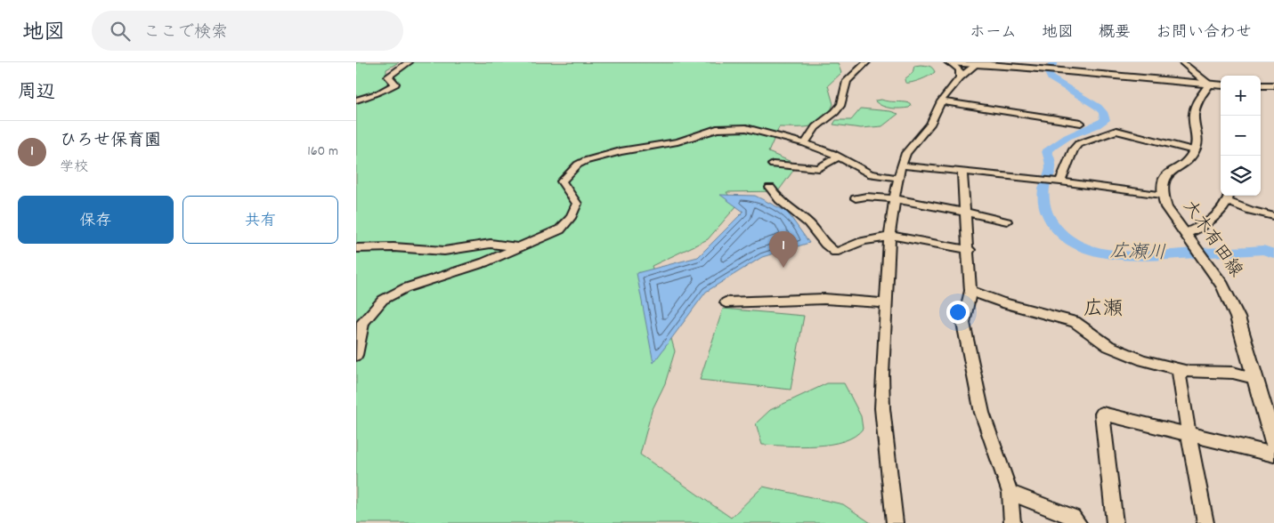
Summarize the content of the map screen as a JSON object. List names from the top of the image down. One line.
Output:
{"streets":{"main road":["大木有田線"]},"districts":["広瀬"],"water":["広瀬川"],"page":{"header":"地図","search":"ここで検索","nav":["ホーム","地図","概要","お問い合わせ"],"heading":"周辺","map_buttons":["+","−"],"list":[{"mark":"1","name":"ひろせ保育園","note":"学校","value":"160 m"}],"buttons":["保存","共有"],"pins":"1"}}
